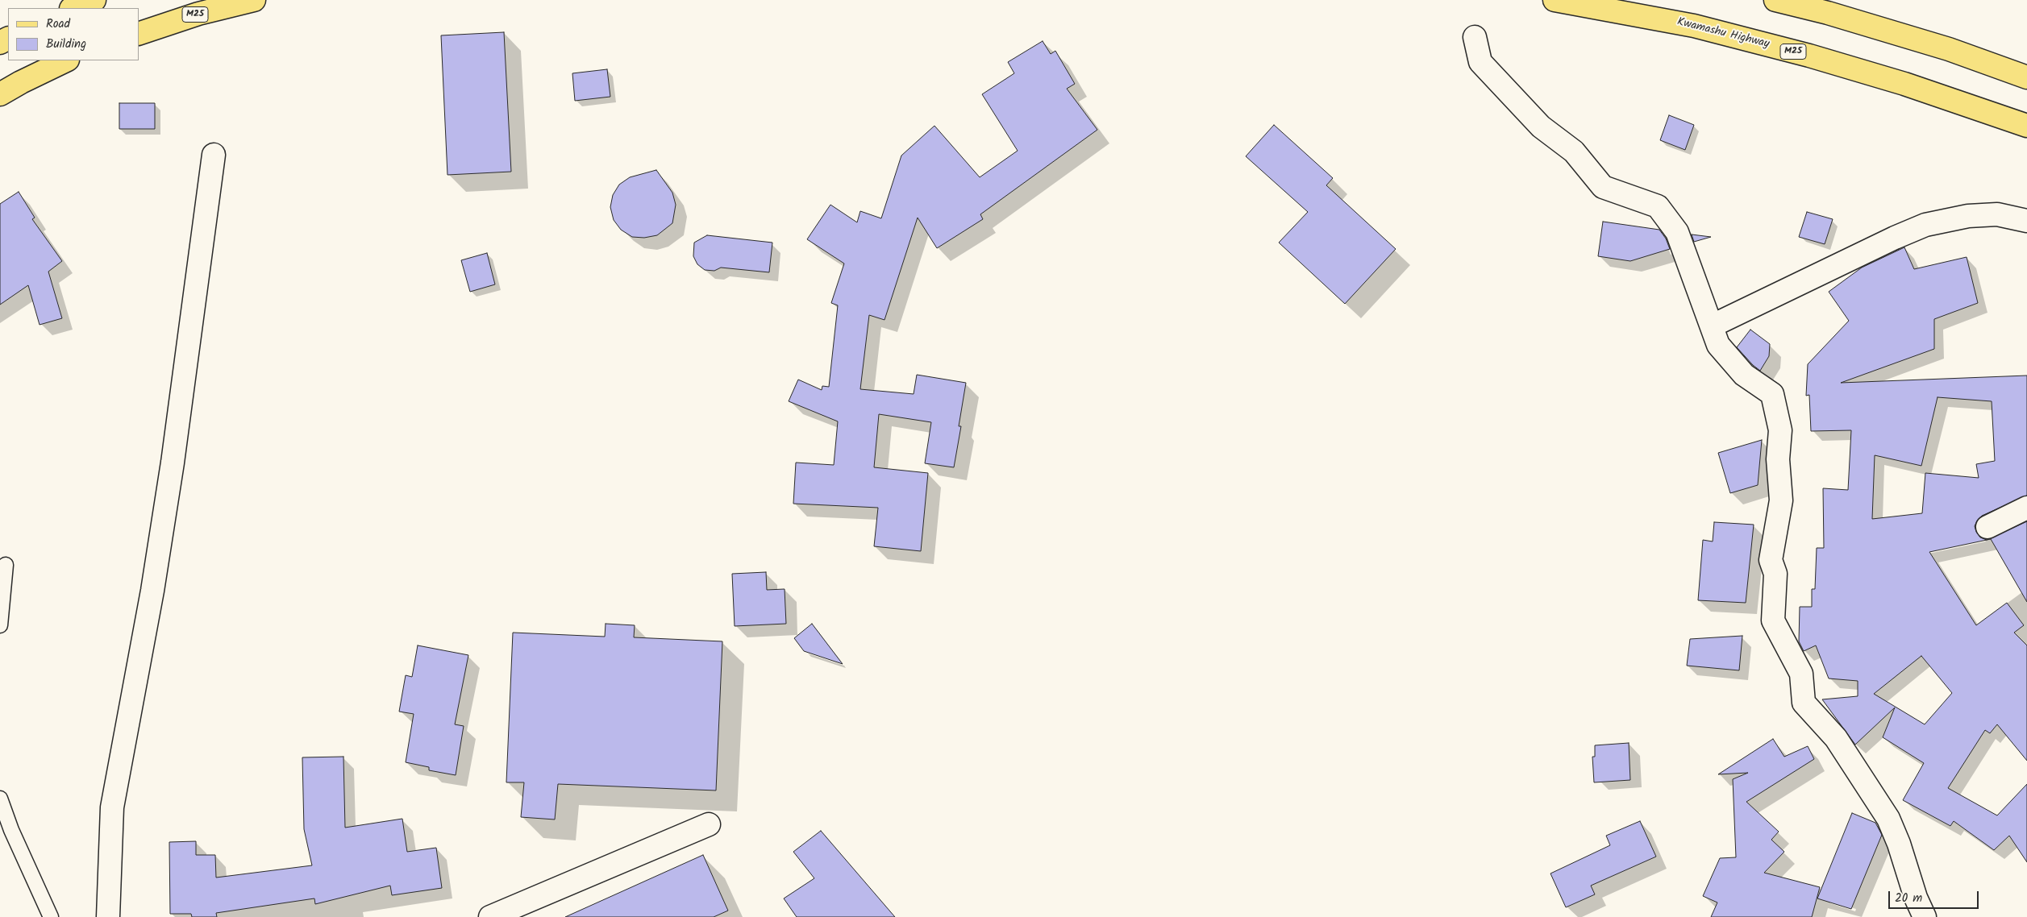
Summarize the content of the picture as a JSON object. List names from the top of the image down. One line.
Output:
{"streets":{"main road":["M25","Kwamashu Highway"]},"legend":["Road","Building"],"scale_bar":"20 m"}
